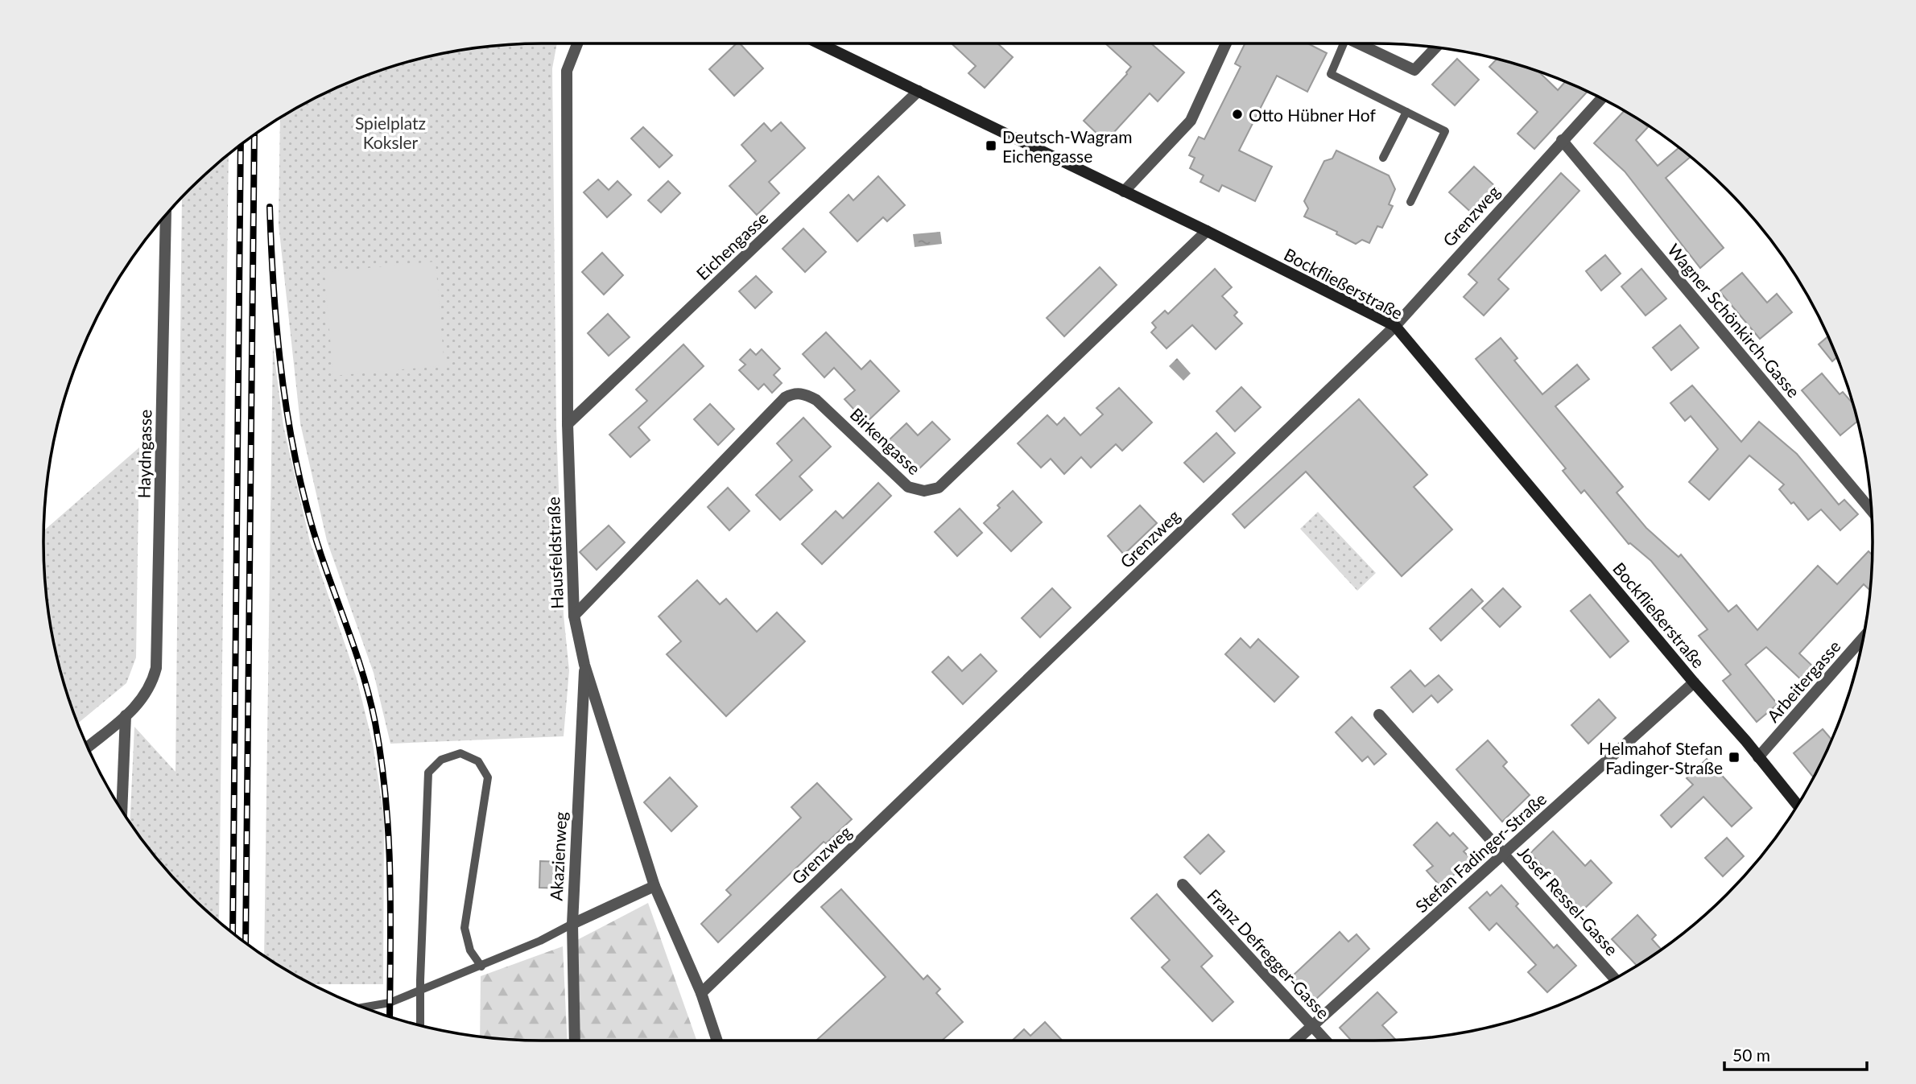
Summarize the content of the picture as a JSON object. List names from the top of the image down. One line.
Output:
{"streets":{"main road":["Bockfließerstraße"],"street":["Grenzweg","Eichengasse","Wagner Schönkirch-Gasse","Birkengasse","Haydngasse","Hausfeldstraße","Arbeitergasse","Stefan Fadinger-Straße","Akazienweg","Josef Ressel-Gasse","Franz Defregger-Gasse"]},"crossings":[["Grenzweg","Bockfließerstraße"],["Grenzweg","Wagner Schönkirch-Gasse"],["Grenzweg","Hausfeldstraße"],["Eichengasse","Bockfließerstraße"],["Eichengasse","Hausfeldstraße"],["Bockfließerstraße","Birkengasse"],["Bockfließerstraße","Arbeitergasse"],["Bockfließerstraße","Stefan Fadinger-Straße"],["Birkengasse","Hausfeldstraße"],["Hausfeldstraße","Akazienweg"],["Stefan Fadinger-Straße","Josef Ressel-Gasse"],["Stefan Fadinger-Straße","Franz Defregger-Gasse"]],"parks":["Spielplatz Koksler"],"places":{"other":["Otto Hübner Hof"],"transit":["Deutsch-Wagram Eichengasse","Helmahof Stefan Fadinger-Straße"]},"scale_bar":"50 m"}
